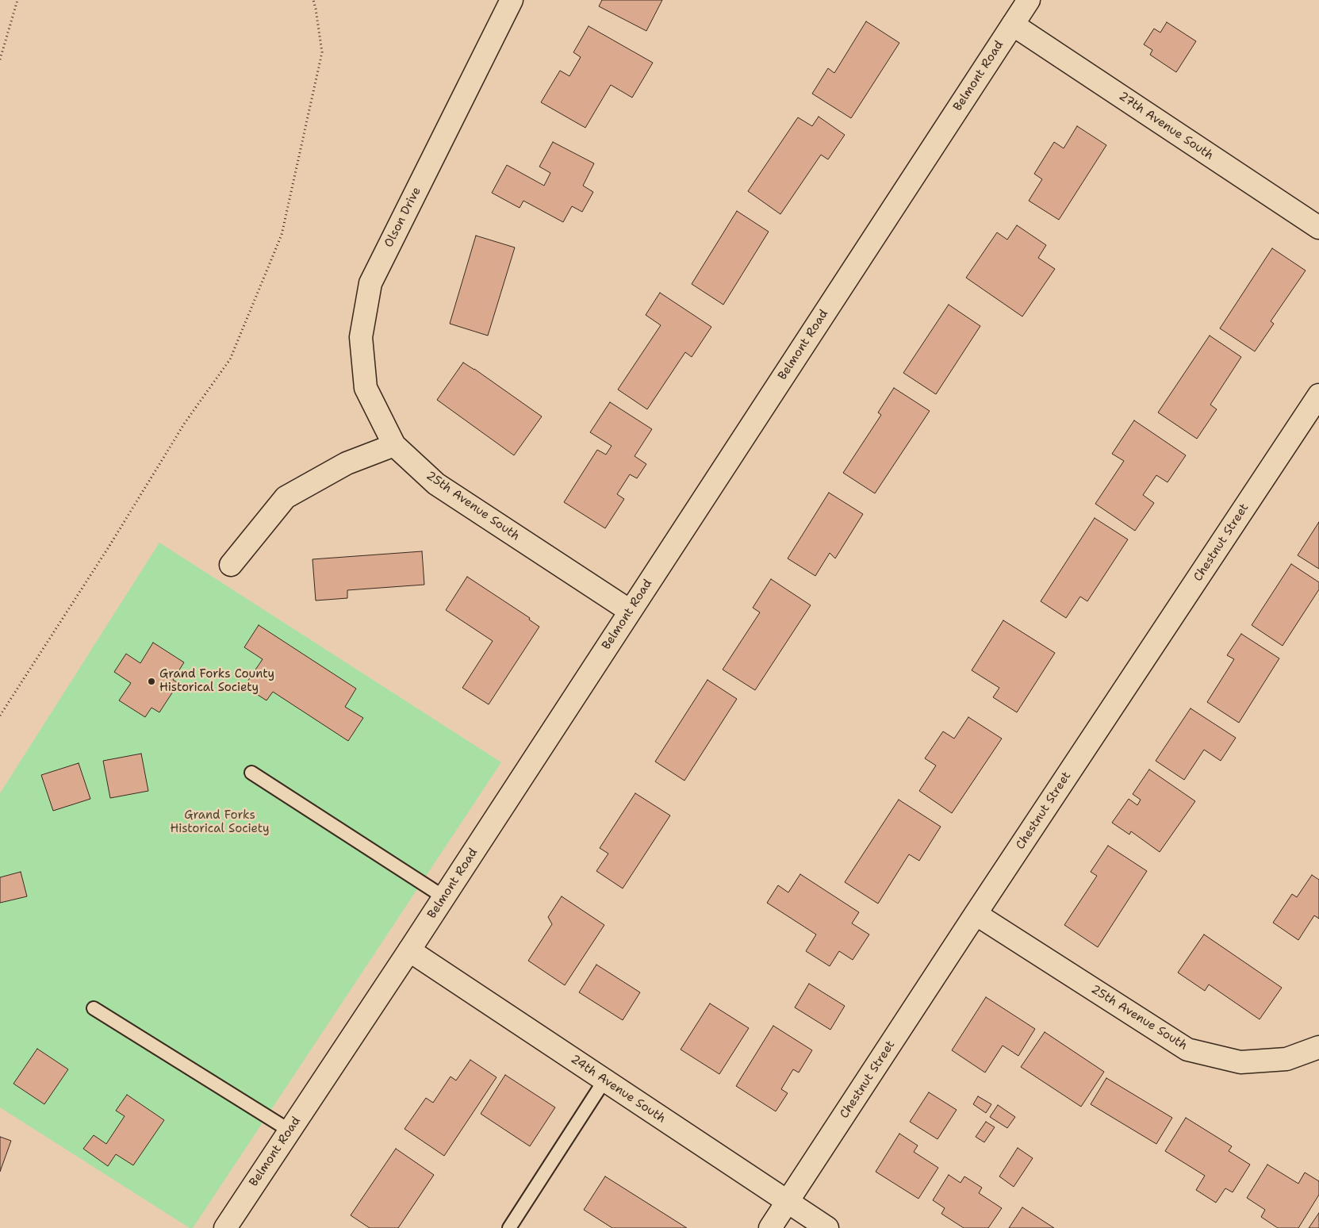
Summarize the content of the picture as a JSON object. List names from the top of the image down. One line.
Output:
{"streets":{"street":["Belmont Road","27th Avenue South","Olson Drive","25th Avenue South","Chestnut Street","24th Avenue South"]},"crossings":[["Belmont Road","27th Avenue South"],["Belmont Road","25th Avenue South"],["Belmont Road","24th Avenue South"],["Olson Drive","25th Avenue South"],["25th Avenue South","Chestnut Street"],["Chestnut Street","24th Avenue South"]],"parks":["Grand Forks Historical Society"],"places":["Grand Forks County Historical Society"]}
